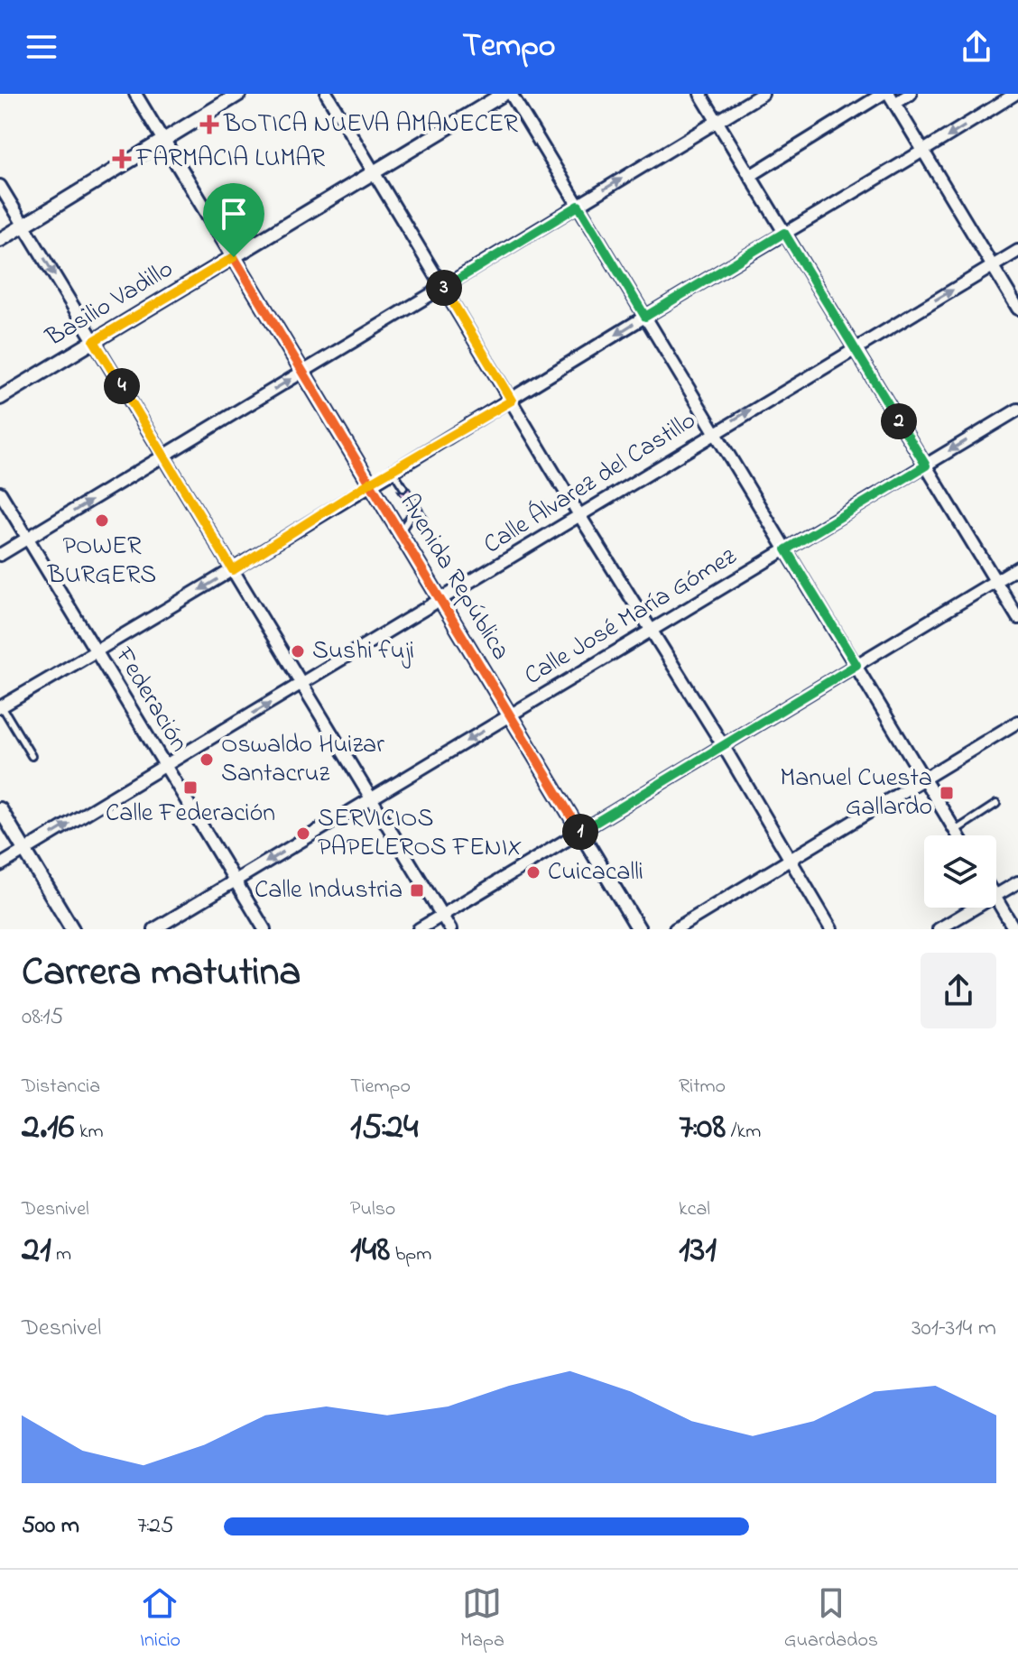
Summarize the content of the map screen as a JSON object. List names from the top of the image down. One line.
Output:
{"streets":{"street":["Basilio Vadillo","Calle Álvarez del Castillo","Avenida República","Calle José María Gómez","Federación"]},"crossings":[["Basilio Vadillo","Avenida República"],["Calle Álvarez del Castillo","Avenida República"],["Calle Álvarez del Castillo","Federación"],["Avenida República","Calle José María Gómez"],["Calle José María Gómez","Federación"]],"one_way":["Calle Álvarez del Castillo","Calle José María Gómez"],"places":{"health":["BOTICA NUEVA AMANECER","FARMACIA LUMAR"],"other":["POWER BURGERS","Sushi fuji","Oswaldo Huizar Santacruz","SERVICIOS PAPELEROS FENIX","Cuicacalli"],"transit":["Calle Federación","Manuel Cuesta Gallardo","Calle Industria"]},"page":{"header":"Tempo","pins":["3","4","2","1"],"heading":["Carrera matutina","08:15"],"stats":[["Distancia","2.16 km"],["Tiempo","15:24"],["Ritmo","7:08 /km"],["Desnivel","21 m"],["Pulso","148 bpm"],["kcal","131"]],"chart":["Desnivel","301–314 m"],"list":[{"name":"500 m","note":"7:25"}],"tabs":["Inicio","Mapa","Guardados"]}}
